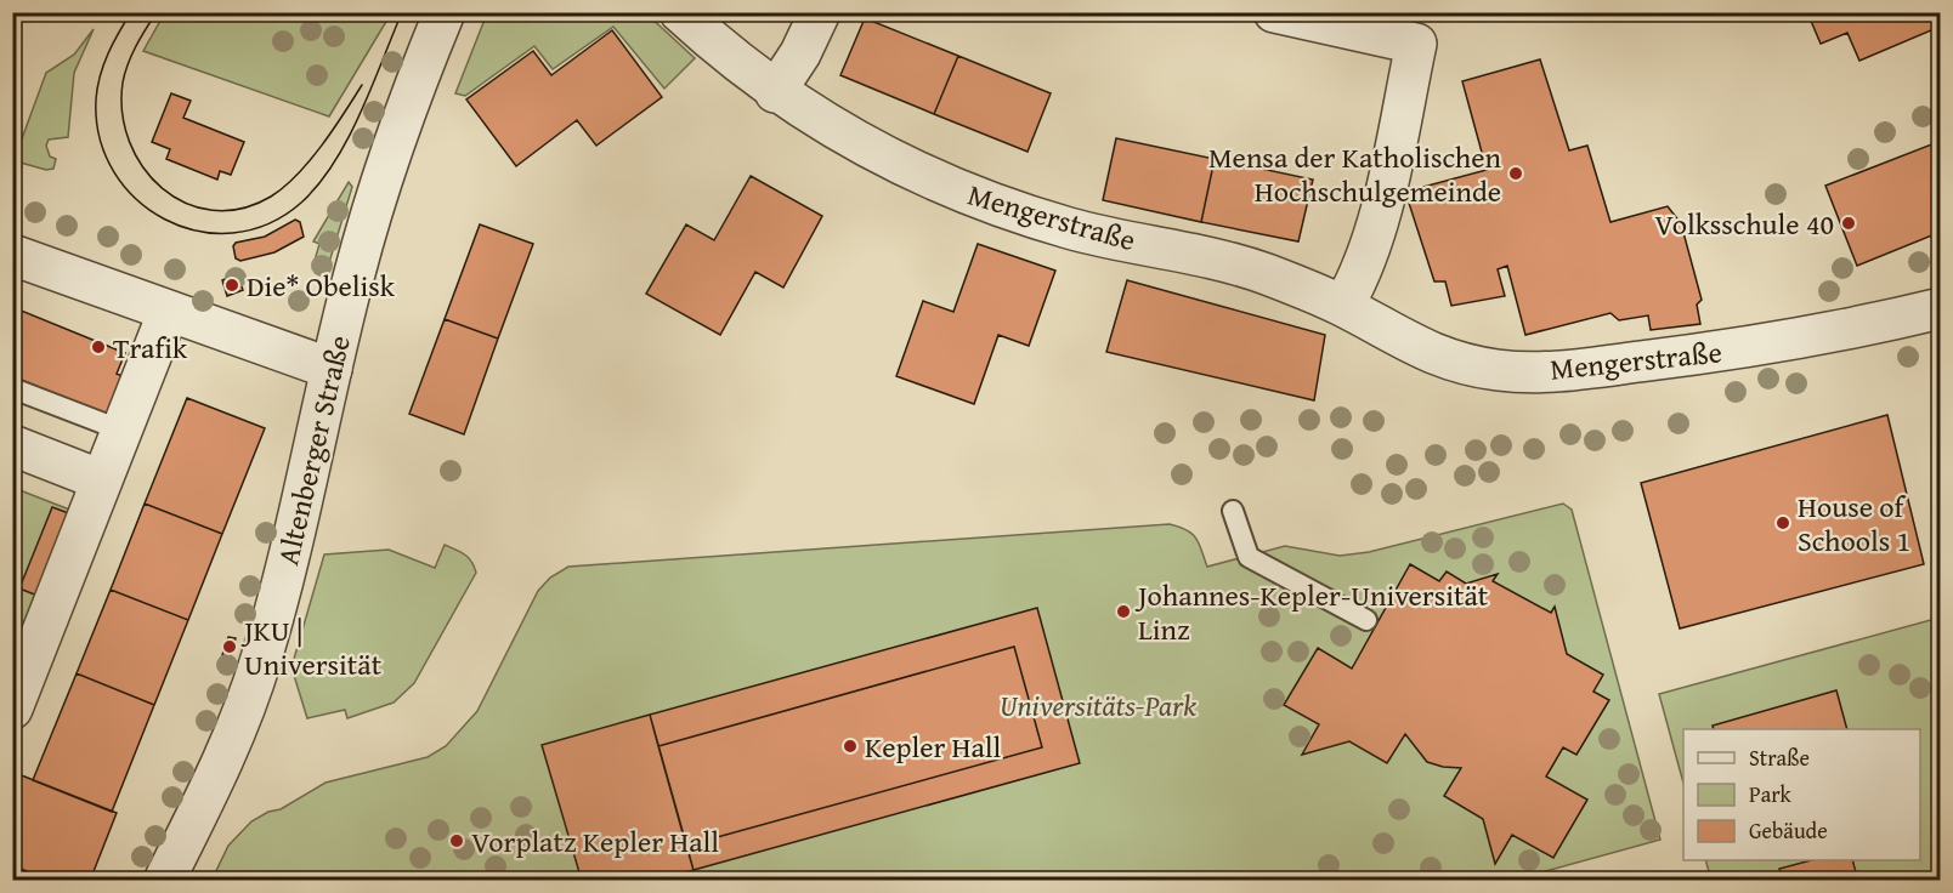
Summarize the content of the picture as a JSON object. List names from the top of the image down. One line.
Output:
{"streets":{"street":["Mengerstraße","Altenberger Straße"]},"parks":["Universitäts-Park"],"places":["Mensa der Katholischen Hochschulgemeinde","Volksschule 40","Die* Obelisk","Trafik","House of Schools 1","Johannes-Kepler-Universität Linz","JKU | Universität","Kepler Hall","Vorplatz Kepler Hall"],"legend":["Straße","Park","Gebäude"]}
